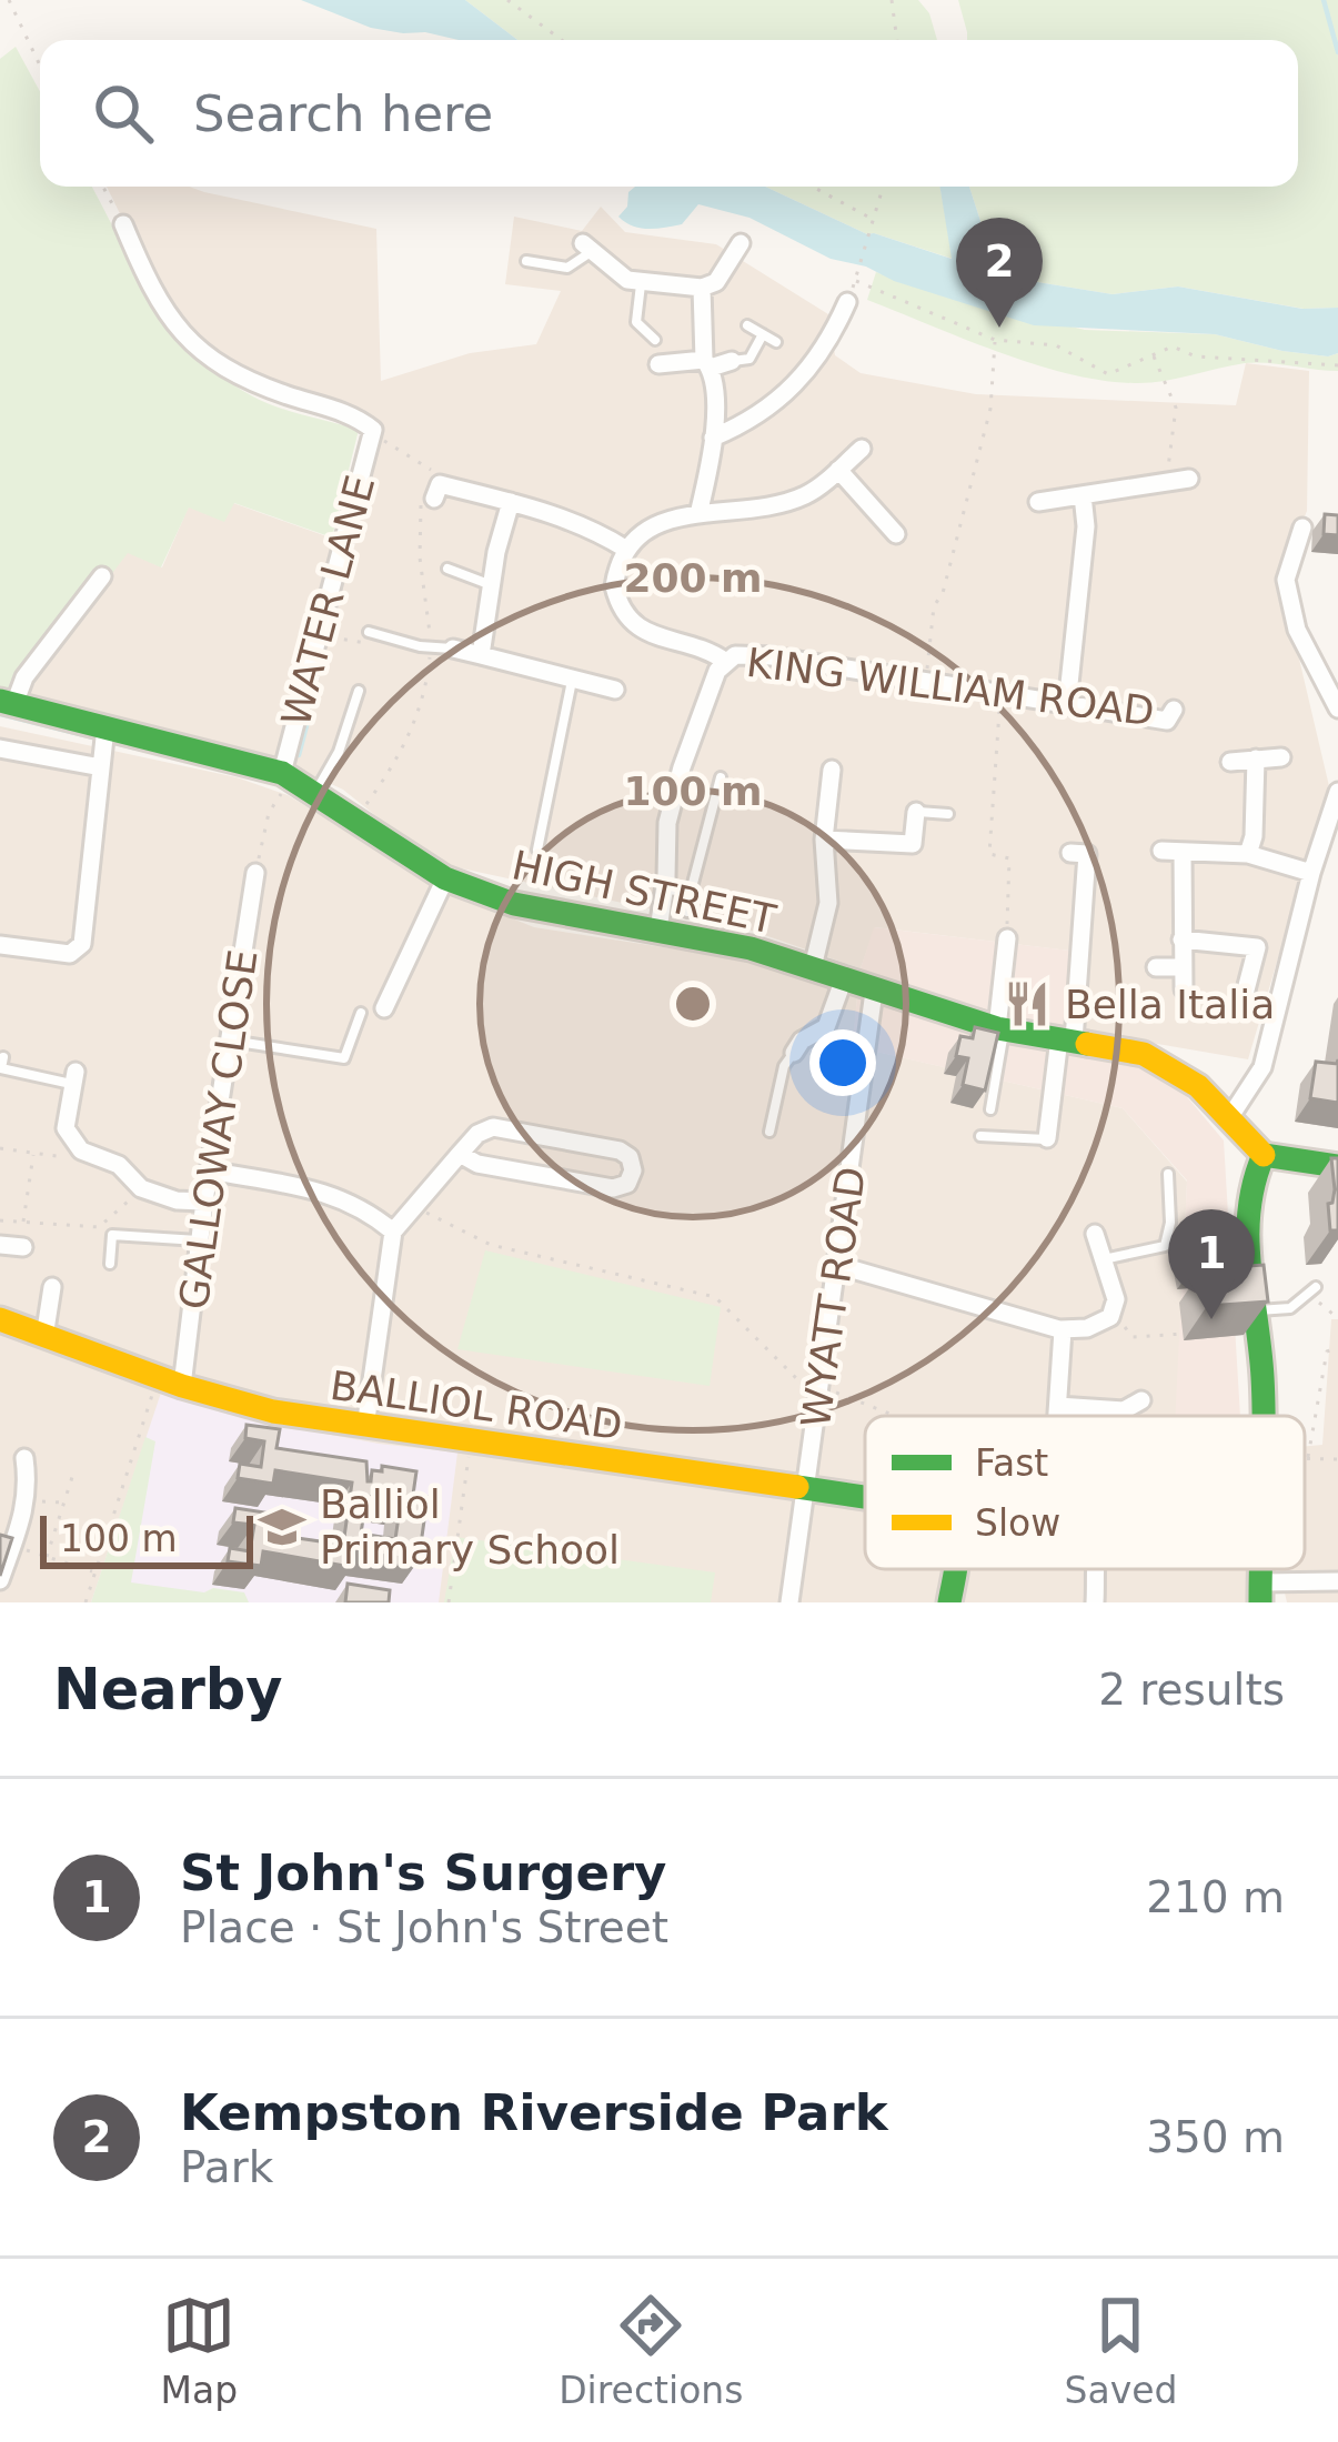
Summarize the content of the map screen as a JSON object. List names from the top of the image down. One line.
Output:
{"streets":{"main road":["HIGH STREET","BALLIOL ROAD"],"street":["WATER LANE","KING WILLIAM ROAD","GALLOWAY CLOSE","WYATT ROAD"]},"crossings":[["WATER LANE","HIGH STREET"],["KING WILLIAM ROAD","HIGH STREET"],["HIGH STREET","WYATT ROAD"],["GALLOWAY CLOSE","BALLIOL ROAD"],["WYATT ROAD","BALLIOL ROAD"]],"places":{"restaurant":["Bella Italia"],"school or university":["Balliol Primary School"]},"legend":["Fast","Slow"],"scale_bar":"100 m","page":{"search":"Search here","pins":["2","1"],"scale":"100 m","heading":["Nearby","2 results"],"list":[{"mark":"1","name":"St John's Surgery","note":"Place · St John's Street","value":"210 m"},{"mark":"2","name":"Kempston Riverside Park","note":"Park","value":"350 m"}],"nav":["Map","Directions","Saved"]},"rings":["200 m","100 m"]}
